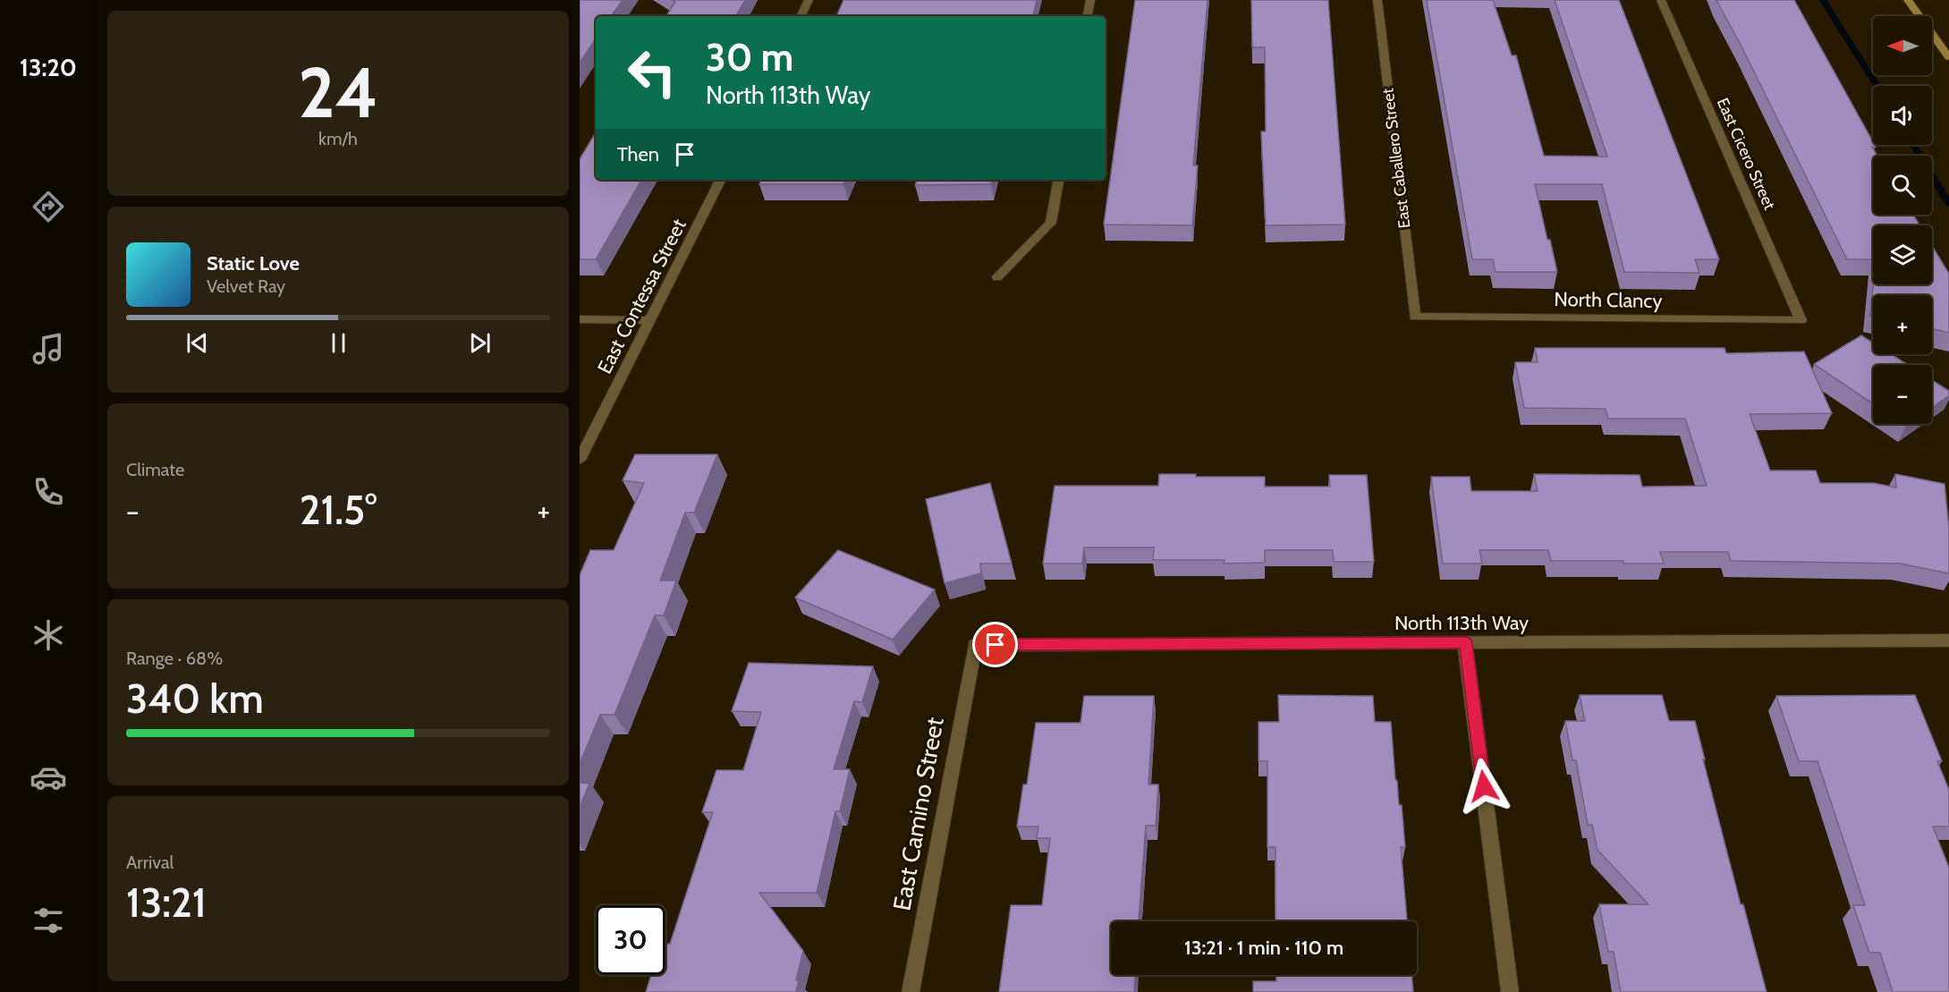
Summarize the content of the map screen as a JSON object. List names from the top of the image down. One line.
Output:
{"streets":{"street":["East Cicero Street","East Caballero Street","East Contessa Street","North Clancy","North 113th Way","East Camino Street"]},"crossings":[["East Cicero Street","North Clancy"],["East Caballero Street","North Clancy"],["North 113th Way","East Camino Street"]],"north":"left","page":{"tabs":"13:20","tile":[["24","km/h"],"Climate",["Range · 68%","340 km"],["Arrival","13:21"]],"map_buttons":["+","−"],"turn":["30 m","North 113th Way"],"then":"Then","song":["Static Love","Velvet Ray"],"heat":["−","21.5°","+"],"limit":"30","trip":"13:21 · 1 min · 110 m"}}
